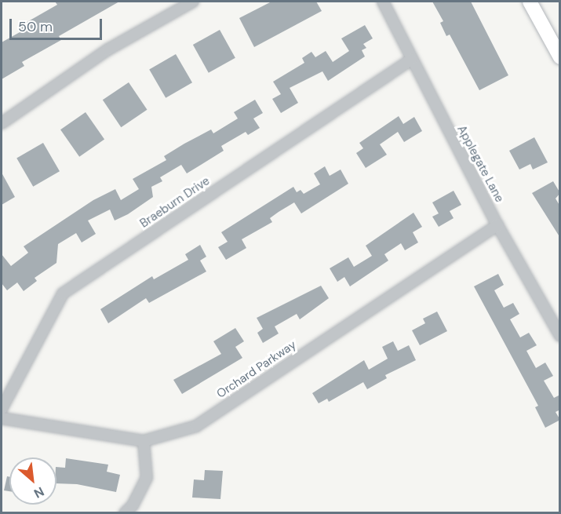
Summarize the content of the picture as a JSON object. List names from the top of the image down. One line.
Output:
{"streets":{"street":["Applegate Lane","Braeburn Drive","Orchard Parkway"]},"crossings":[["Applegate Lane","Braeburn Drive"],["Applegate Lane","Orchard Parkway"]],"scale_bar":"50 m","north":"bottom right"}
